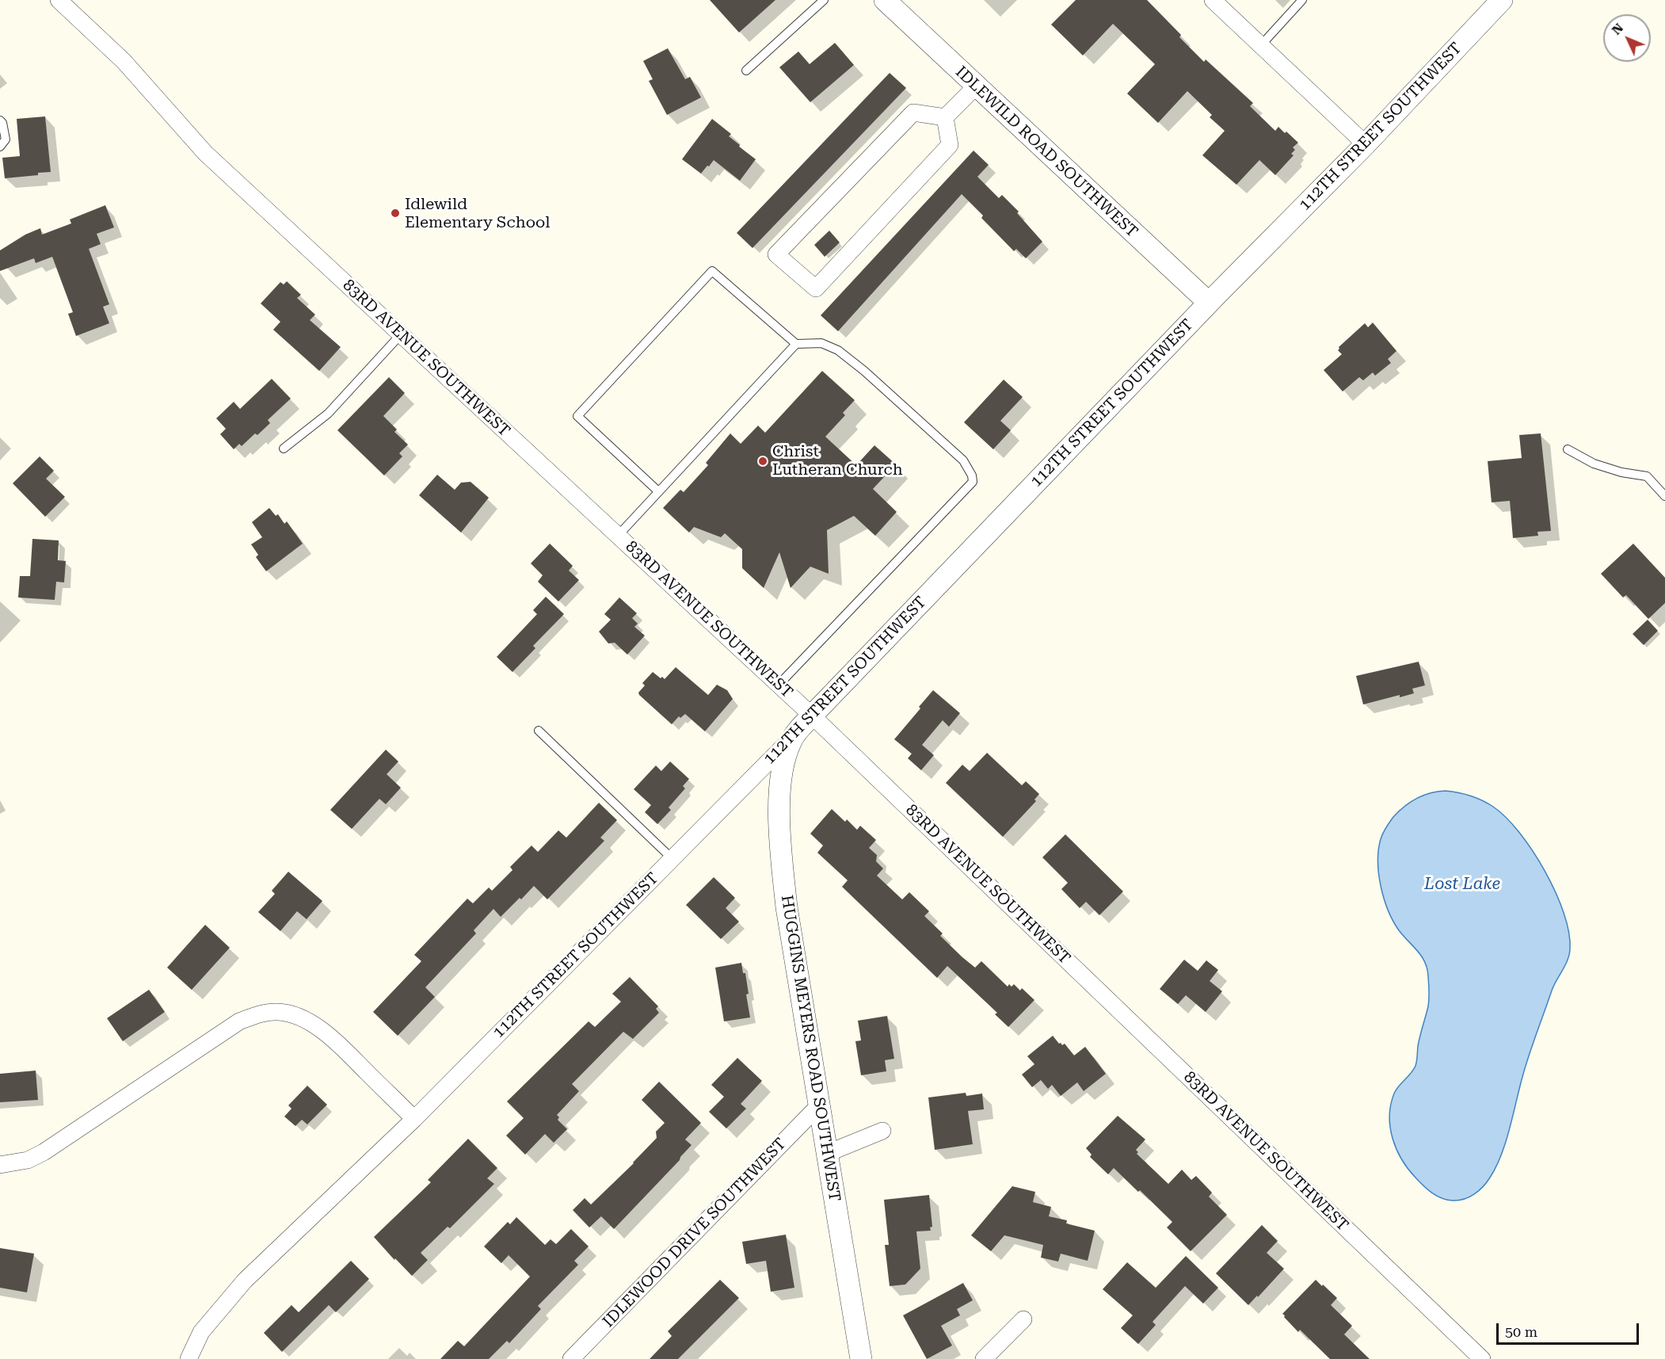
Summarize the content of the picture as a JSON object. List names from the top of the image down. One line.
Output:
{"streets":{"street":["112TH STREET SOUTHWEST","IDLEWILD ROAD SOUTHWEST","83RD AVENUE SOUTHWEST","HUGGINS MEYERS ROAD SOUTHWEST","IDLEWOOD DRIVE SOUTHWEST"]},"crossings":[["112TH STREET SOUTHWEST","IDLEWILD ROAD SOUTHWEST"],["112TH STREET SOUTHWEST","83RD AVENUE SOUTHWEST"],["112TH STREET SOUTHWEST","HUGGINS MEYERS ROAD SOUTHWEST"],["HUGGINS MEYERS ROAD SOUTHWEST","IDLEWOOD DRIVE SOUTHWEST"]],"water":["Lost Lake"],"places":["Idlewild Elementary School","Christ Lutheran Church"],"scale_bar":"50 m","north":"top left"}
